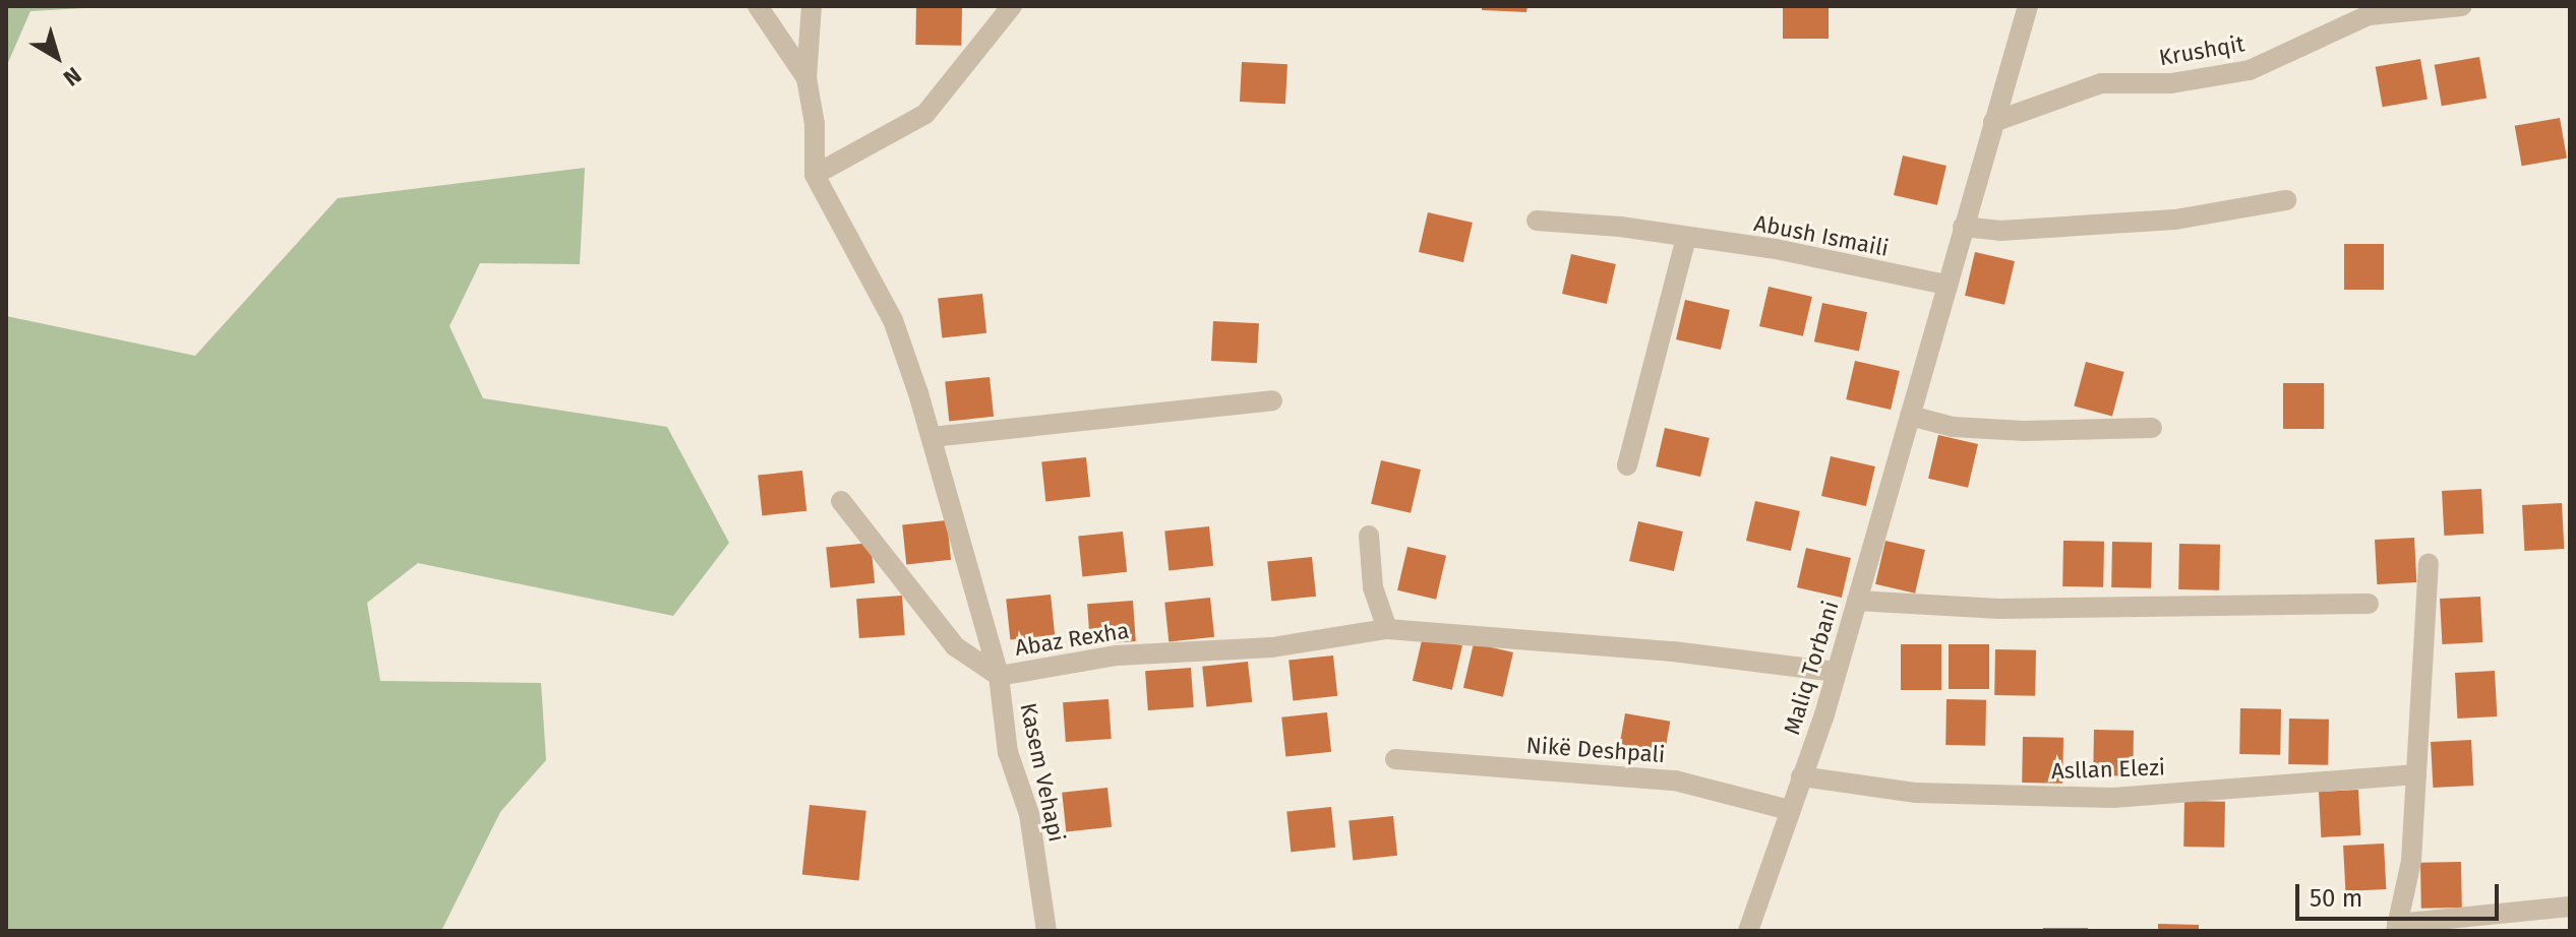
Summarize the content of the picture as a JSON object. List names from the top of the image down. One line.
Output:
{"streets":{"street":["Krushqit","Abush Ismaili","Abaz Rexha","Maliq Torbani","Nikë Deshpali","Asllan Elezi","Kasem Vehapi"]},"crossings":[["Krushqit","Maliq Torbani"],["Abush Ismaili","Maliq Torbani"],["Abaz Rexha","Maliq Torbani"],["Abaz Rexha","Kasem Vehapi"],["Maliq Torbani","Nikë Deshpali"],["Maliq Torbani","Asllan Elezi"]],"scale_bar":"50 m","north":"bottom right"}
